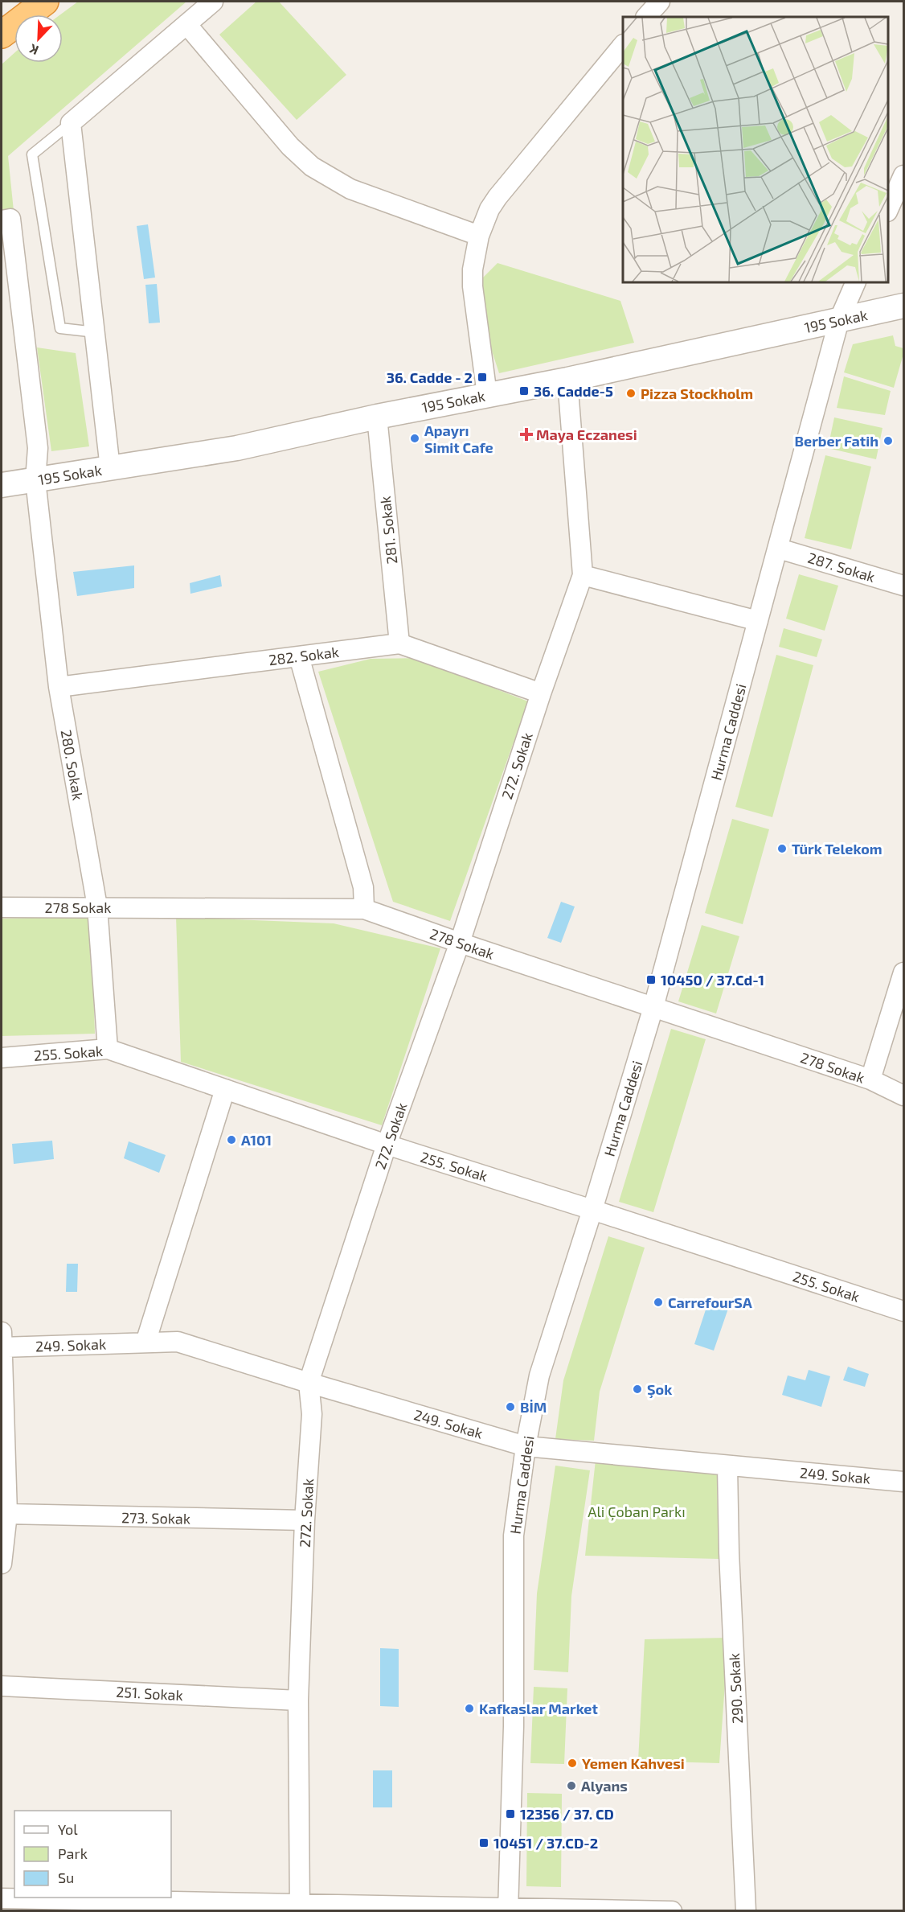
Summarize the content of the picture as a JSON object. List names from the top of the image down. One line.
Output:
{"streets":{"street":["195 Sokak","281. Sokak","287. Sokak","282. Sokak","Hurma Caddesi","280. Sokak","272. Sokak","278 Sokak","255. Sokak","249. Sokak","273. Sokak","290. Sokak","251. Sokak"]},"crossings":[["195 Sokak","281. Sokak"],["195 Sokak","Hurma Caddesi"],["195 Sokak","280. Sokak"],["195 Sokak","272. Sokak"],["281. Sokak","282. Sokak"],["287. Sokak","Hurma Caddesi"],["282. Sokak","280. Sokak"],["282. Sokak","272. Sokak"],["Hurma Caddesi","278 Sokak"],["Hurma Caddesi","255. Sokak"],["Hurma Caddesi","249. Sokak"],["280. Sokak","278 Sokak"],["280. Sokak","255. Sokak"],["272. Sokak","278 Sokak"],["272. Sokak","255. Sokak"],["272. Sokak","249. Sokak"],["272. Sokak","273. Sokak"],["272. Sokak","251. Sokak"],["249. Sokak","290. Sokak"]],"parks":["Ali Çoban Parkı"],"places":{"transit":["36. Cadde - 2","36. Cadde-5","10450 / 37.Cd-1","12356 / 37. CD","10451 / 37.CD-2"],"other":["Pizza Stockholm","Apayrı Simit Cafe","Berber Fatih","Türk Telekom","A101","CarrefourSA","Şok","BİM","Kafkaslar Market","Yemen Kahvesi","Alyans"],"health":["Maya Eczanesi"]},"legend":["Yol","Park","Su"],"north":"bottom left"}
